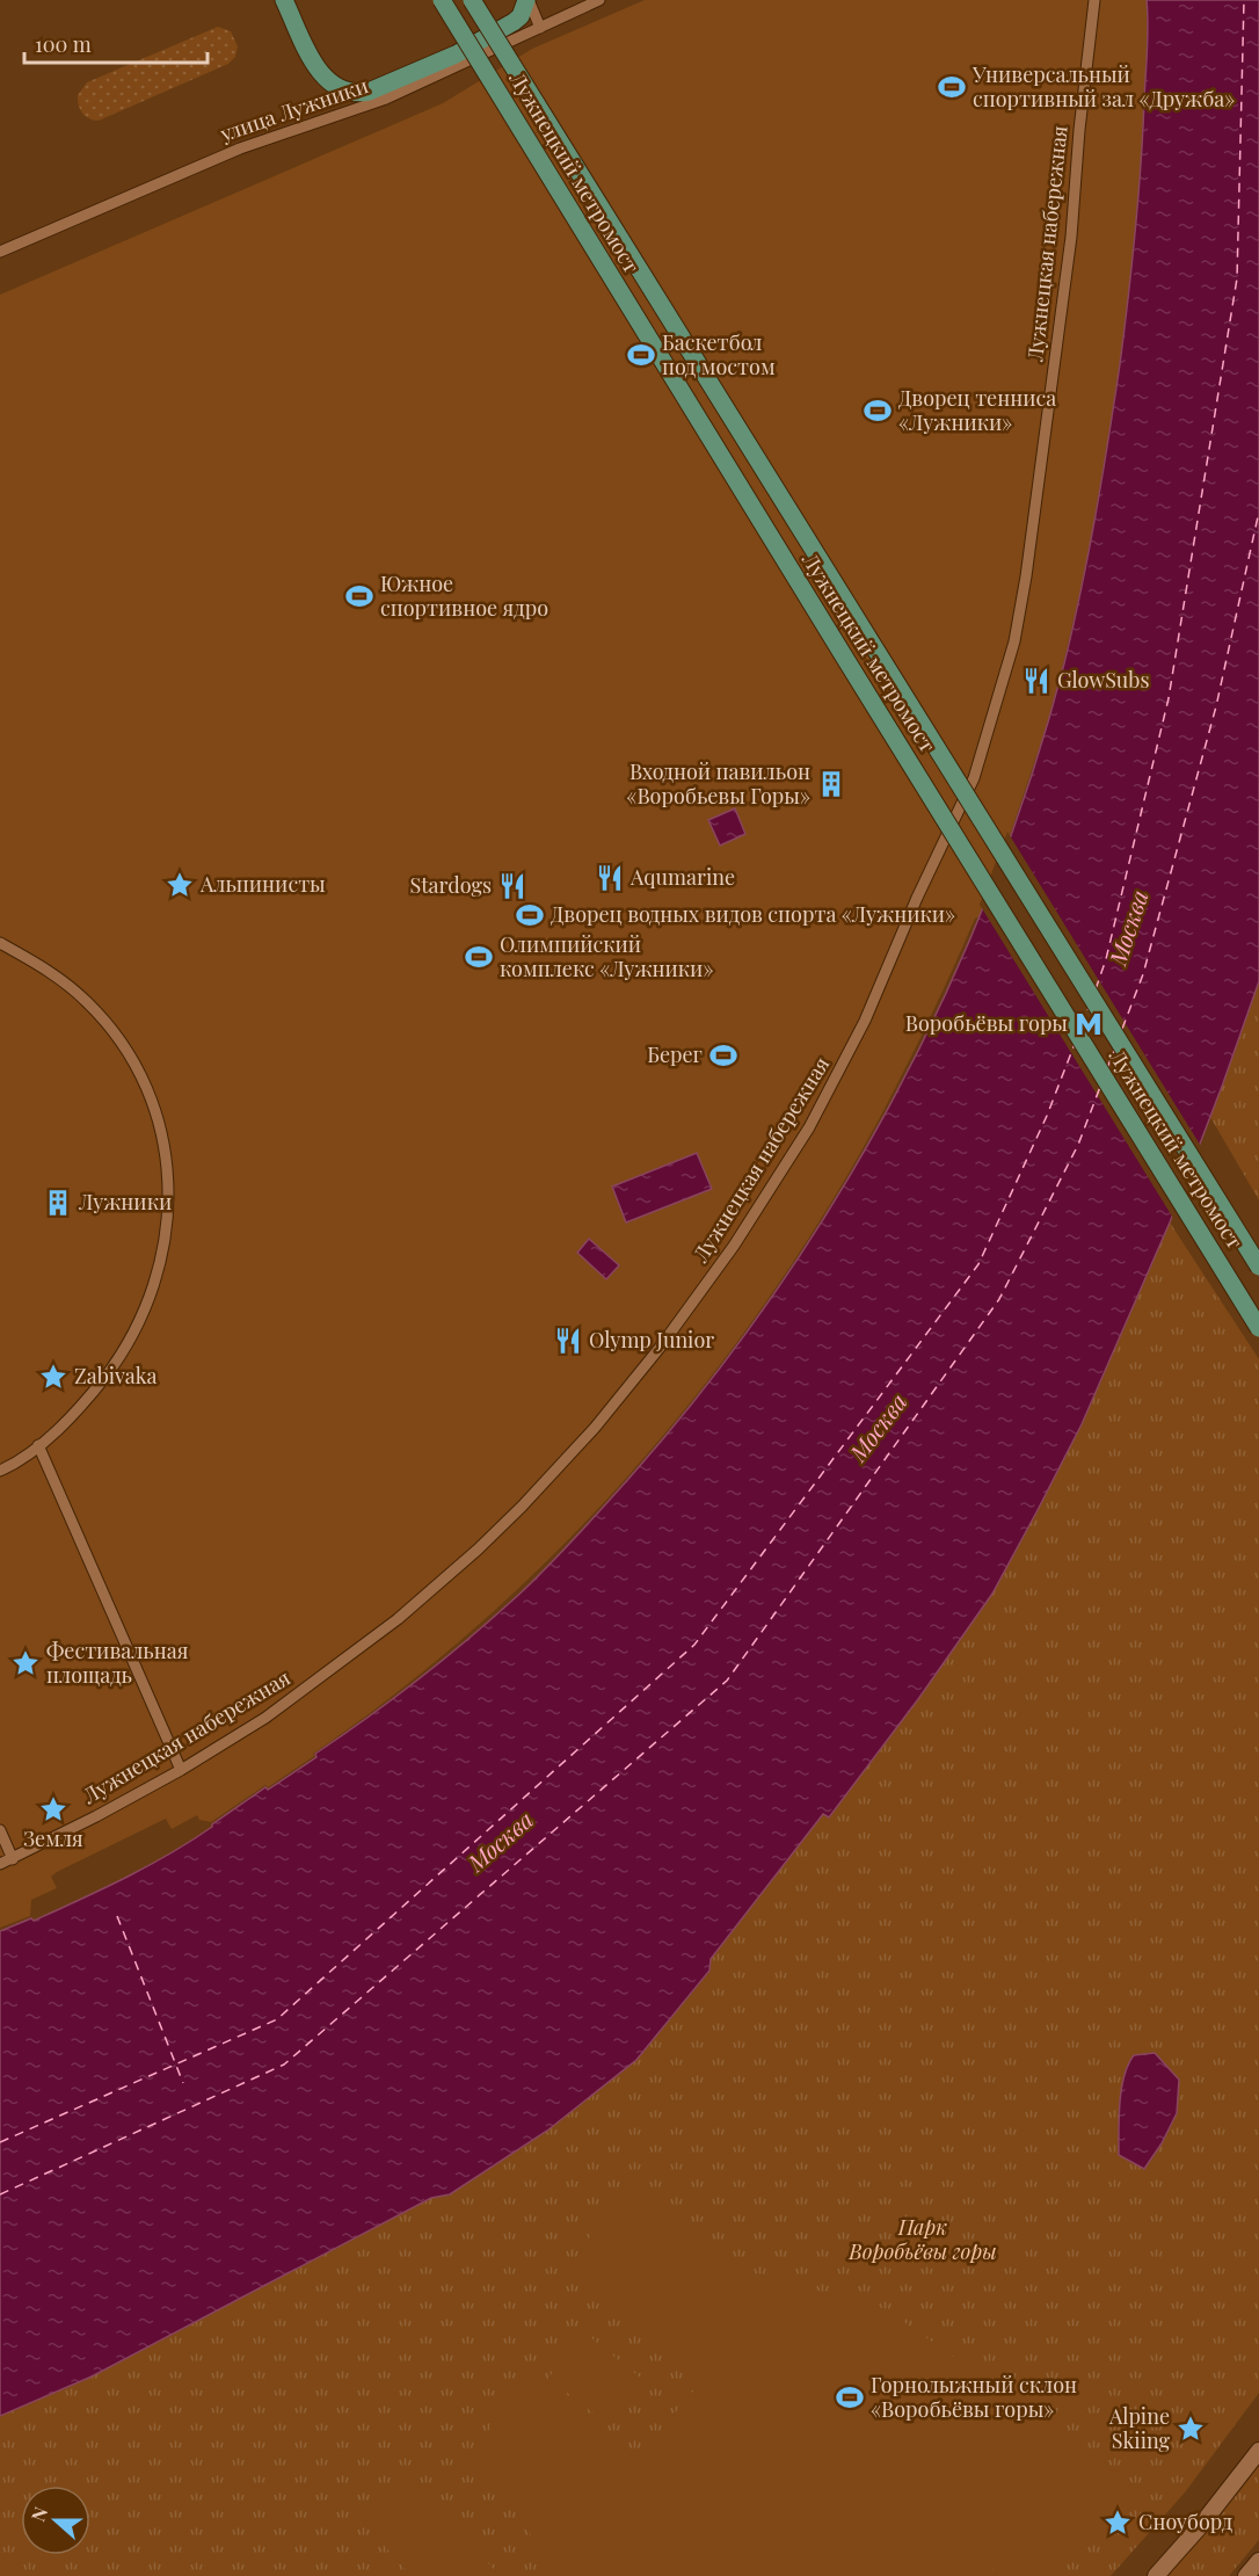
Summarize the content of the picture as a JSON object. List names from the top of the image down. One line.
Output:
{"streets":{"main road":["Лужнецкий метромост"],"street":["улица Лужники","Лужнецкая набережная"]},"water":["Москва"],"parks":["Парк Воробьёвы горы"],"places":{"sports":["Универсальный спортивный зал «Дружба»","Баскетбол под мостом","Дворец тенниса «Лужники»","Южное спортивное ядро","Дворец водных видов спорта «Лужники»","Олимпийский комплекс «Лужники»","Берег","Горнолыжный склон «Воробьёвы горы»"],"restaurant":["GlowSubs","Aqumarine","Stardogs","Olymp Junior"],"building":["Входной павильон «Воробьевы Горы»","Лужники"],"place":["Альпинисты","Zabivaka","Фестивальная площадь","Земля","Alpine Skiing","Сноуборд"],"metro station":["Воробьёвы горы"]},"scale_bar":"100 m","north":"left"}
